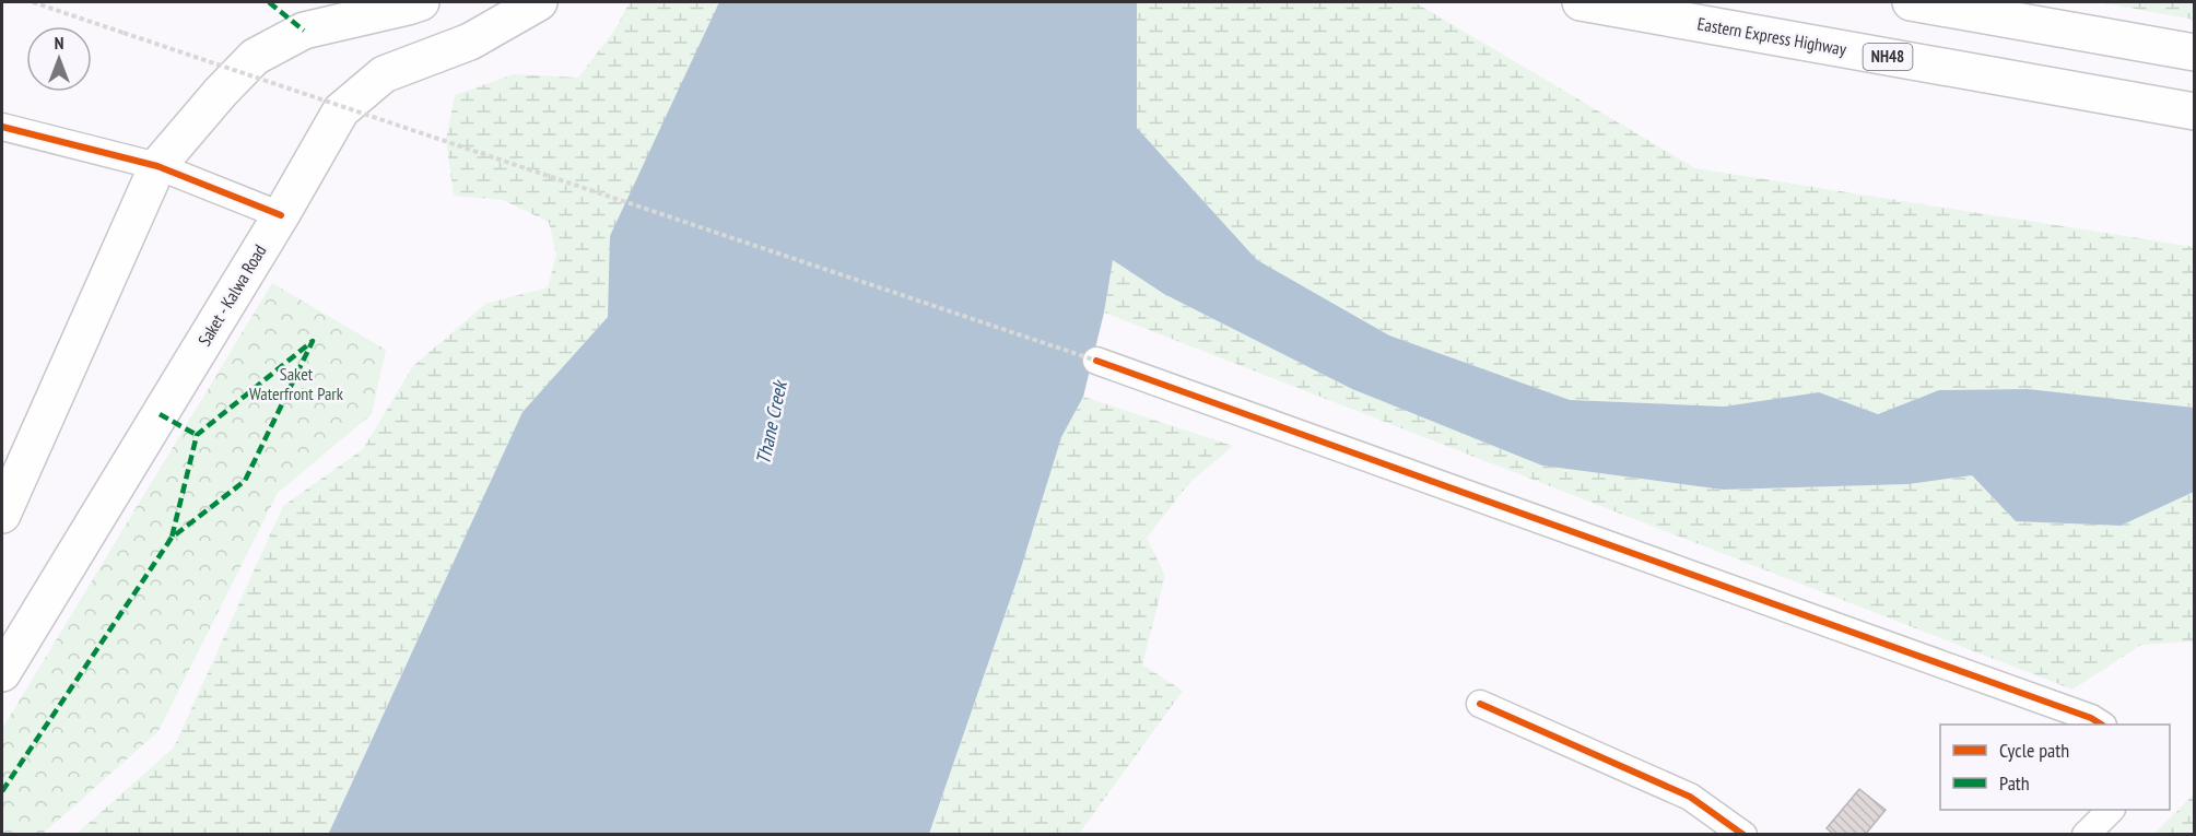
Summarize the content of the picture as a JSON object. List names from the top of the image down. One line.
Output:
{"streets":{"main road":["Eastern Express Highway","NH48","Saket - Kalwa Road"]},"water":["Thane Creek"],"parks":["Saket Waterfront Park"],"legend":["Cycle path","Path"],"north":"top"}
